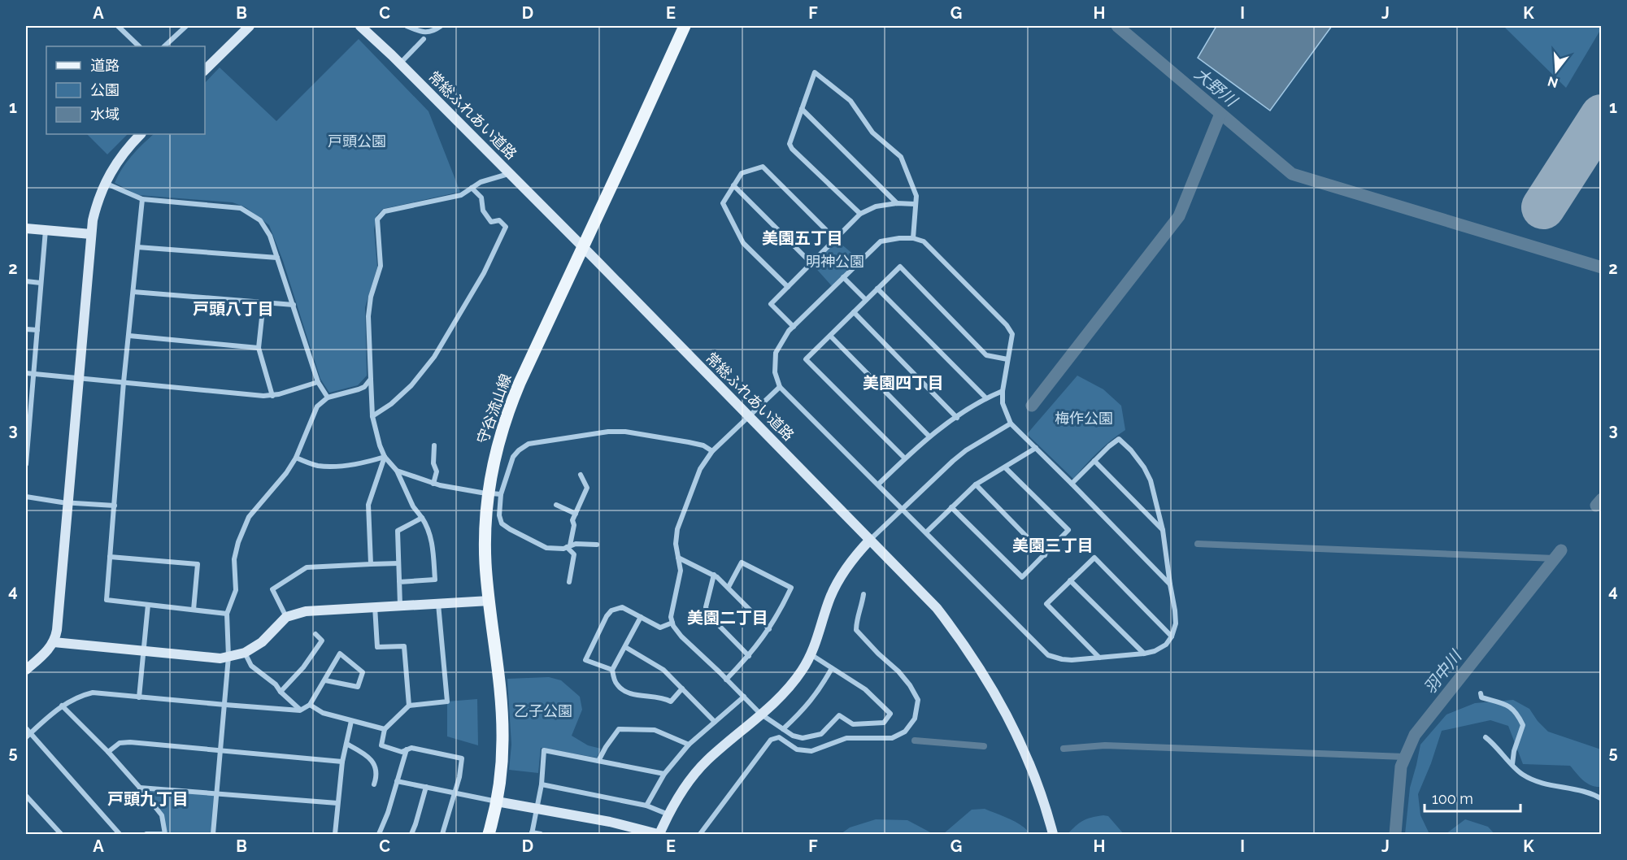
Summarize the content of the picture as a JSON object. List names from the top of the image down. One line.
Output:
{"streets":{"main road":["守谷流山線"],"street":["常総ふれあい道路"]},"crossings":[["常総ふれあい道路","守谷流山線"]],"districts":["美園五丁目","戸頭八丁目","美園四丁目","美園三丁目","美園二丁目","戸頭九丁目"],"water":["大野川","羽中川"],"parks":["戸頭公園","明神公園","梅作公園","乙子公園"],"legend":["道路","公園","水域"],"scale_bar":"100 m","north":"bottom","grid":{"columns":["A","B","C","D","E","F","G","H","I","J","K"],"rows":["1","2","3","4","5"]}}
